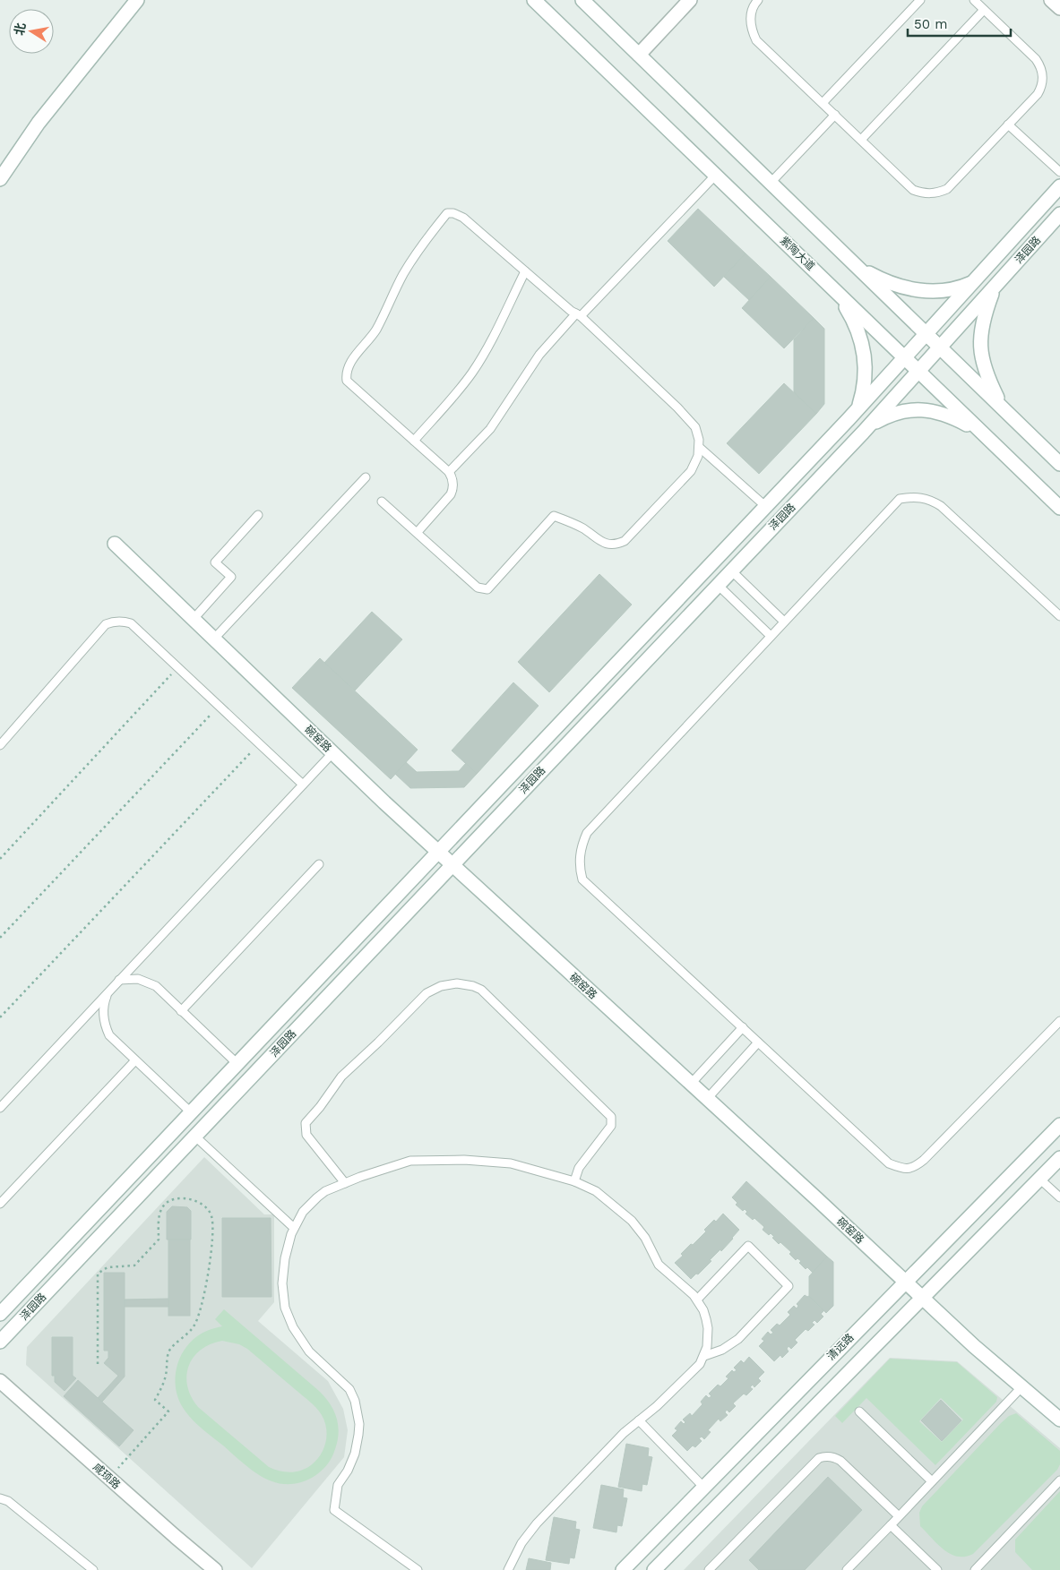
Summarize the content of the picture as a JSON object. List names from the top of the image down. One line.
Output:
{"streets":{"street":["泽园路","紫陶大道","碗窑路","清远路","咸顼路"]},"crossings":[["泽园路","紫陶大道"],["泽园路","碗窑路"],["碗窑路","清远路"]],"scale_bar":"50 m","north":"left"}
